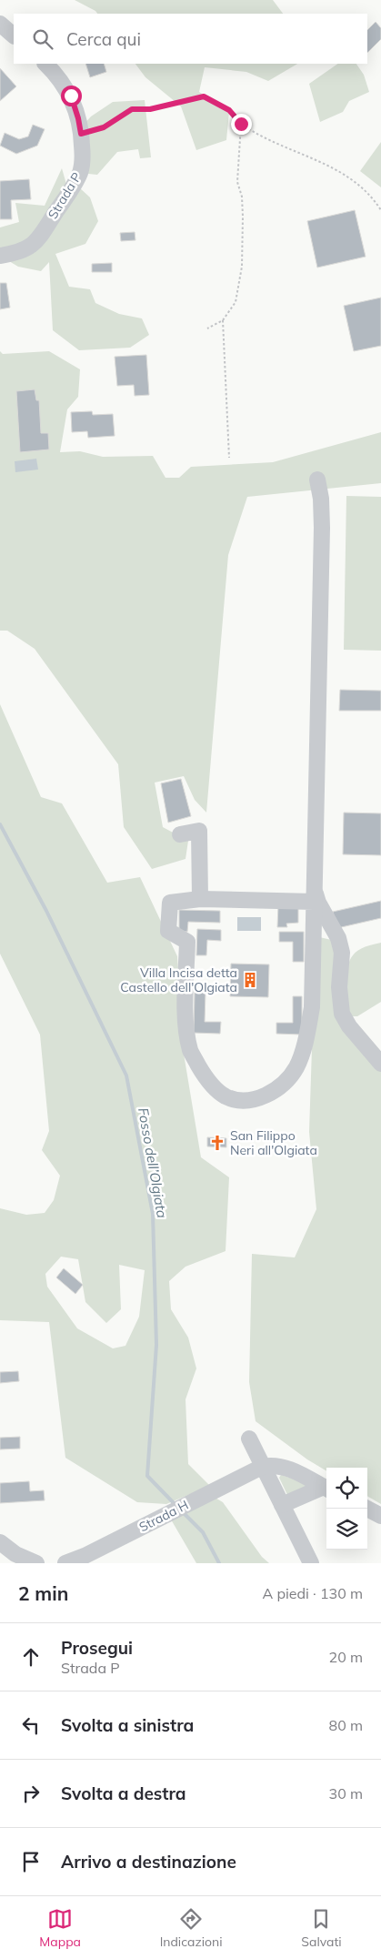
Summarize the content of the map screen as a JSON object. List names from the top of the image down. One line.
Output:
{"streets":{"street":["Strada P","Strada H"]},"water":["Fosso dell’Olgiata"],"places":{"building":["Villa Incisa detta Castello dell'Olgiata"],"church":["San Filippo Neri all'Olgiata"]},"page":{"search":"Cerca qui","heading":["2 min","A piedi · 130 m"],"list":[["Prosegui","Strada P","20 m"],["Svolta a sinistra","80 m"],["Svolta a destra","30 m"],"Arrivo a destinazione"],"nav":["Mappa","Indicazioni","Salvati"]}}
